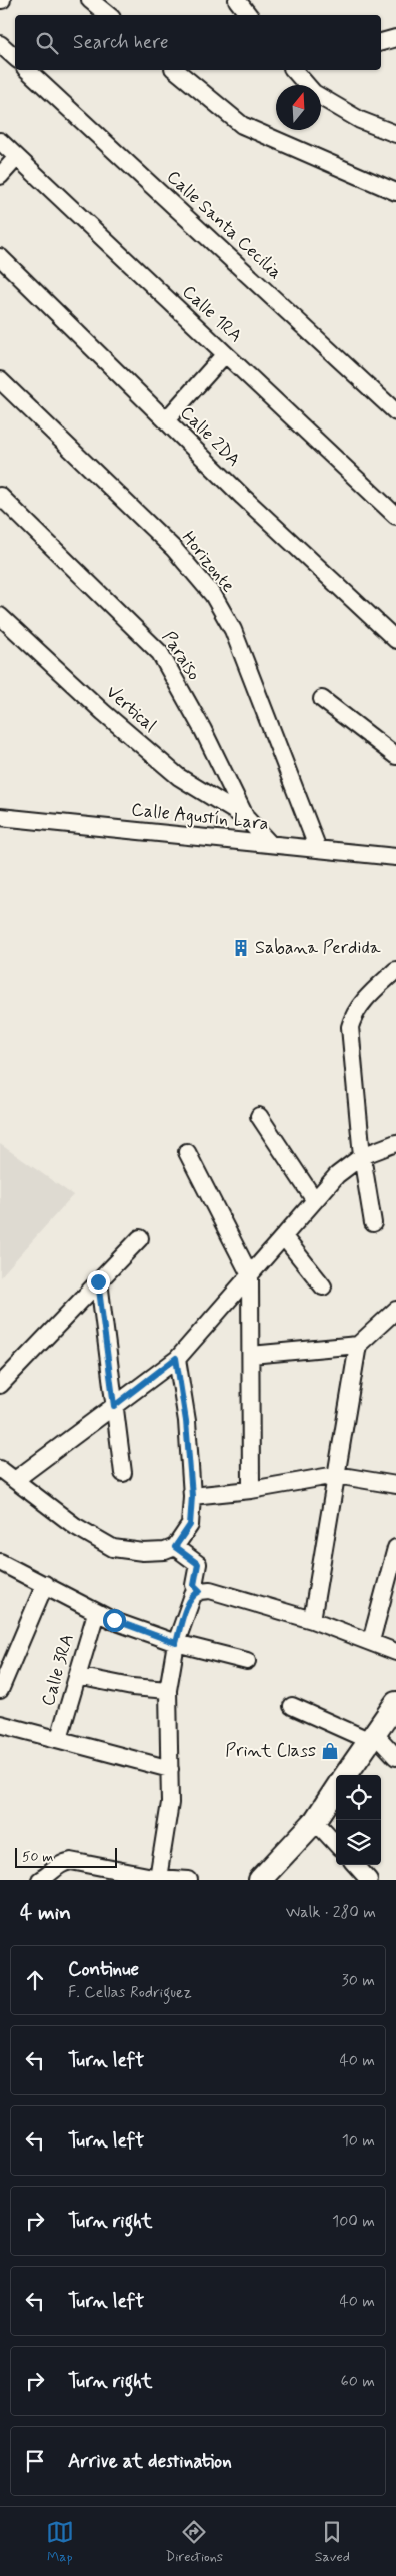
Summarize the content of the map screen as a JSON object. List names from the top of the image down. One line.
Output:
{"streets":{"street":["Calle Santa Cecilia","Calle 1RA","Calle 2DA","Horizonte","Paraiso","Vertical","Calle Agustín Lara","Calle 3RA"]},"crossings":[["Horizonte","Calle Agustín Lara"],["Paraiso","Vertical"],["Paraiso","Calle Agustín Lara"]],"places":{"building":["Sabana Perdida"],"shop":["Print Class"]},"scale_bar":"50 m","north":"top","page":{"search":"Search here","scale":"50 m","heading":["4 min","Walk · 280 m"],"list":[["Continue","F. Cellas Rodriguez","30 m"],["Turn left","40 m"],["Turn left","10 m"],["Turn right","100 m"],["Turn left","40 m"],["Turn right","60 m"],"Arrive at destination"],"nav":["Map","Directions","Saved"]}}
